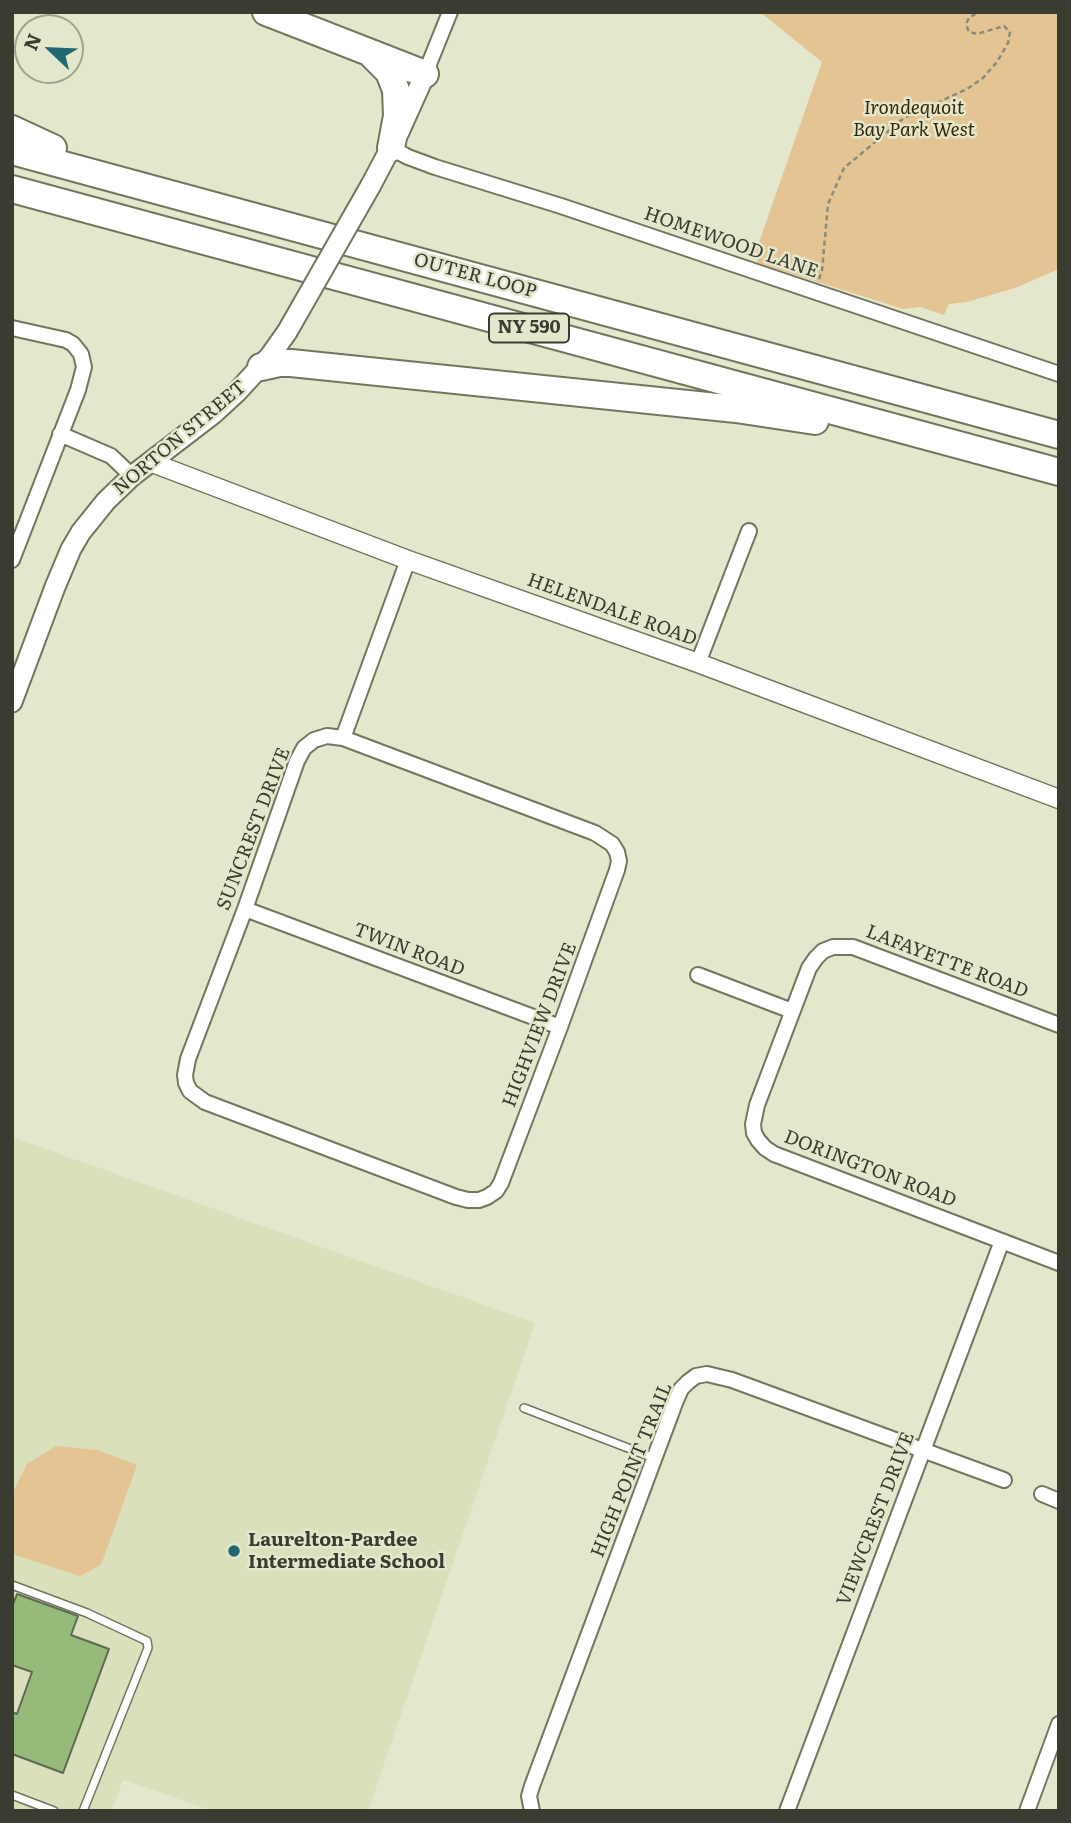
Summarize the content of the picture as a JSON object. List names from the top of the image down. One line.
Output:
{"streets":{"highway":["OUTER LOOP","NY 590"],"main road":["NORTON STREET"],"street":["HOMEWOOD LANE","HELENDALE ROAD","SUNCREST DRIVE","TWIN ROAD","LAFAYETTE ROAD","HIGHVIEW DRIVE","DORINGTON ROAD","HIGH POINT TRAIL","VIEWCREST DRIVE"]},"crossings":[["HOMEWOOD LANE","NORTON STREET"],["NORTON STREET","HELENDALE ROAD"],["SUNCREST DRIVE","TWIN ROAD"],["SUNCREST DRIVE","HIGHVIEW DRIVE"],["TWIN ROAD","HIGHVIEW DRIVE"],["LAFAYETTE ROAD","DORINGTON ROAD"],["DORINGTON ROAD","VIEWCREST DRIVE"],["HIGH POINT TRAIL","VIEWCREST DRIVE"]],"parks":["Irondequoit Bay Park West"],"places":["Laurelton-Pardee Intermediate School"],"north":"top left"}
